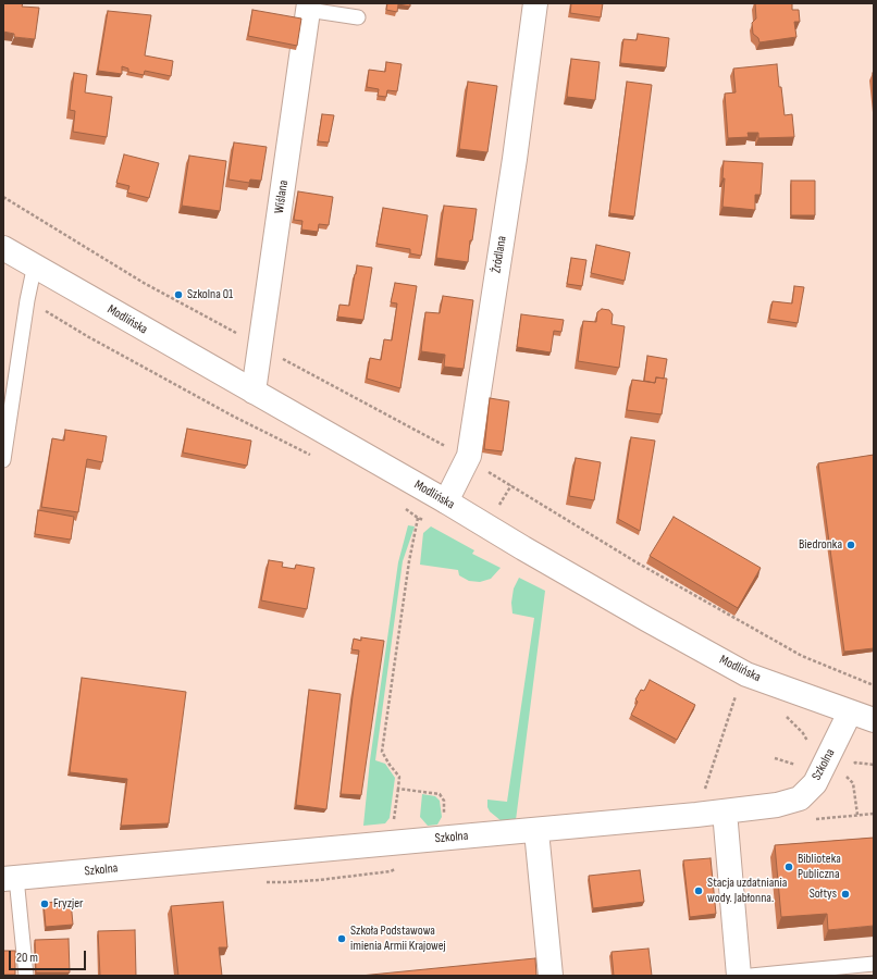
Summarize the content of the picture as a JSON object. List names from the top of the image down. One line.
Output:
{"streets":{"street":["Wiślana","Źródlana","Modlińska","Szkolna"]},"crossings":[["Wiślana","Modlińska"],["Źródlana","Modlińska"],["Modlińska","Szkolna"]],"places":["Szkolna 01","Biedronka","Biblioteka Publiczna","Stacja uzdatniania wody. Jabłonna.","Sołtys","Fryzjer","Szkoła Podstawowa imienia Armii Krajowej"],"scale_bar":"20 m"}
